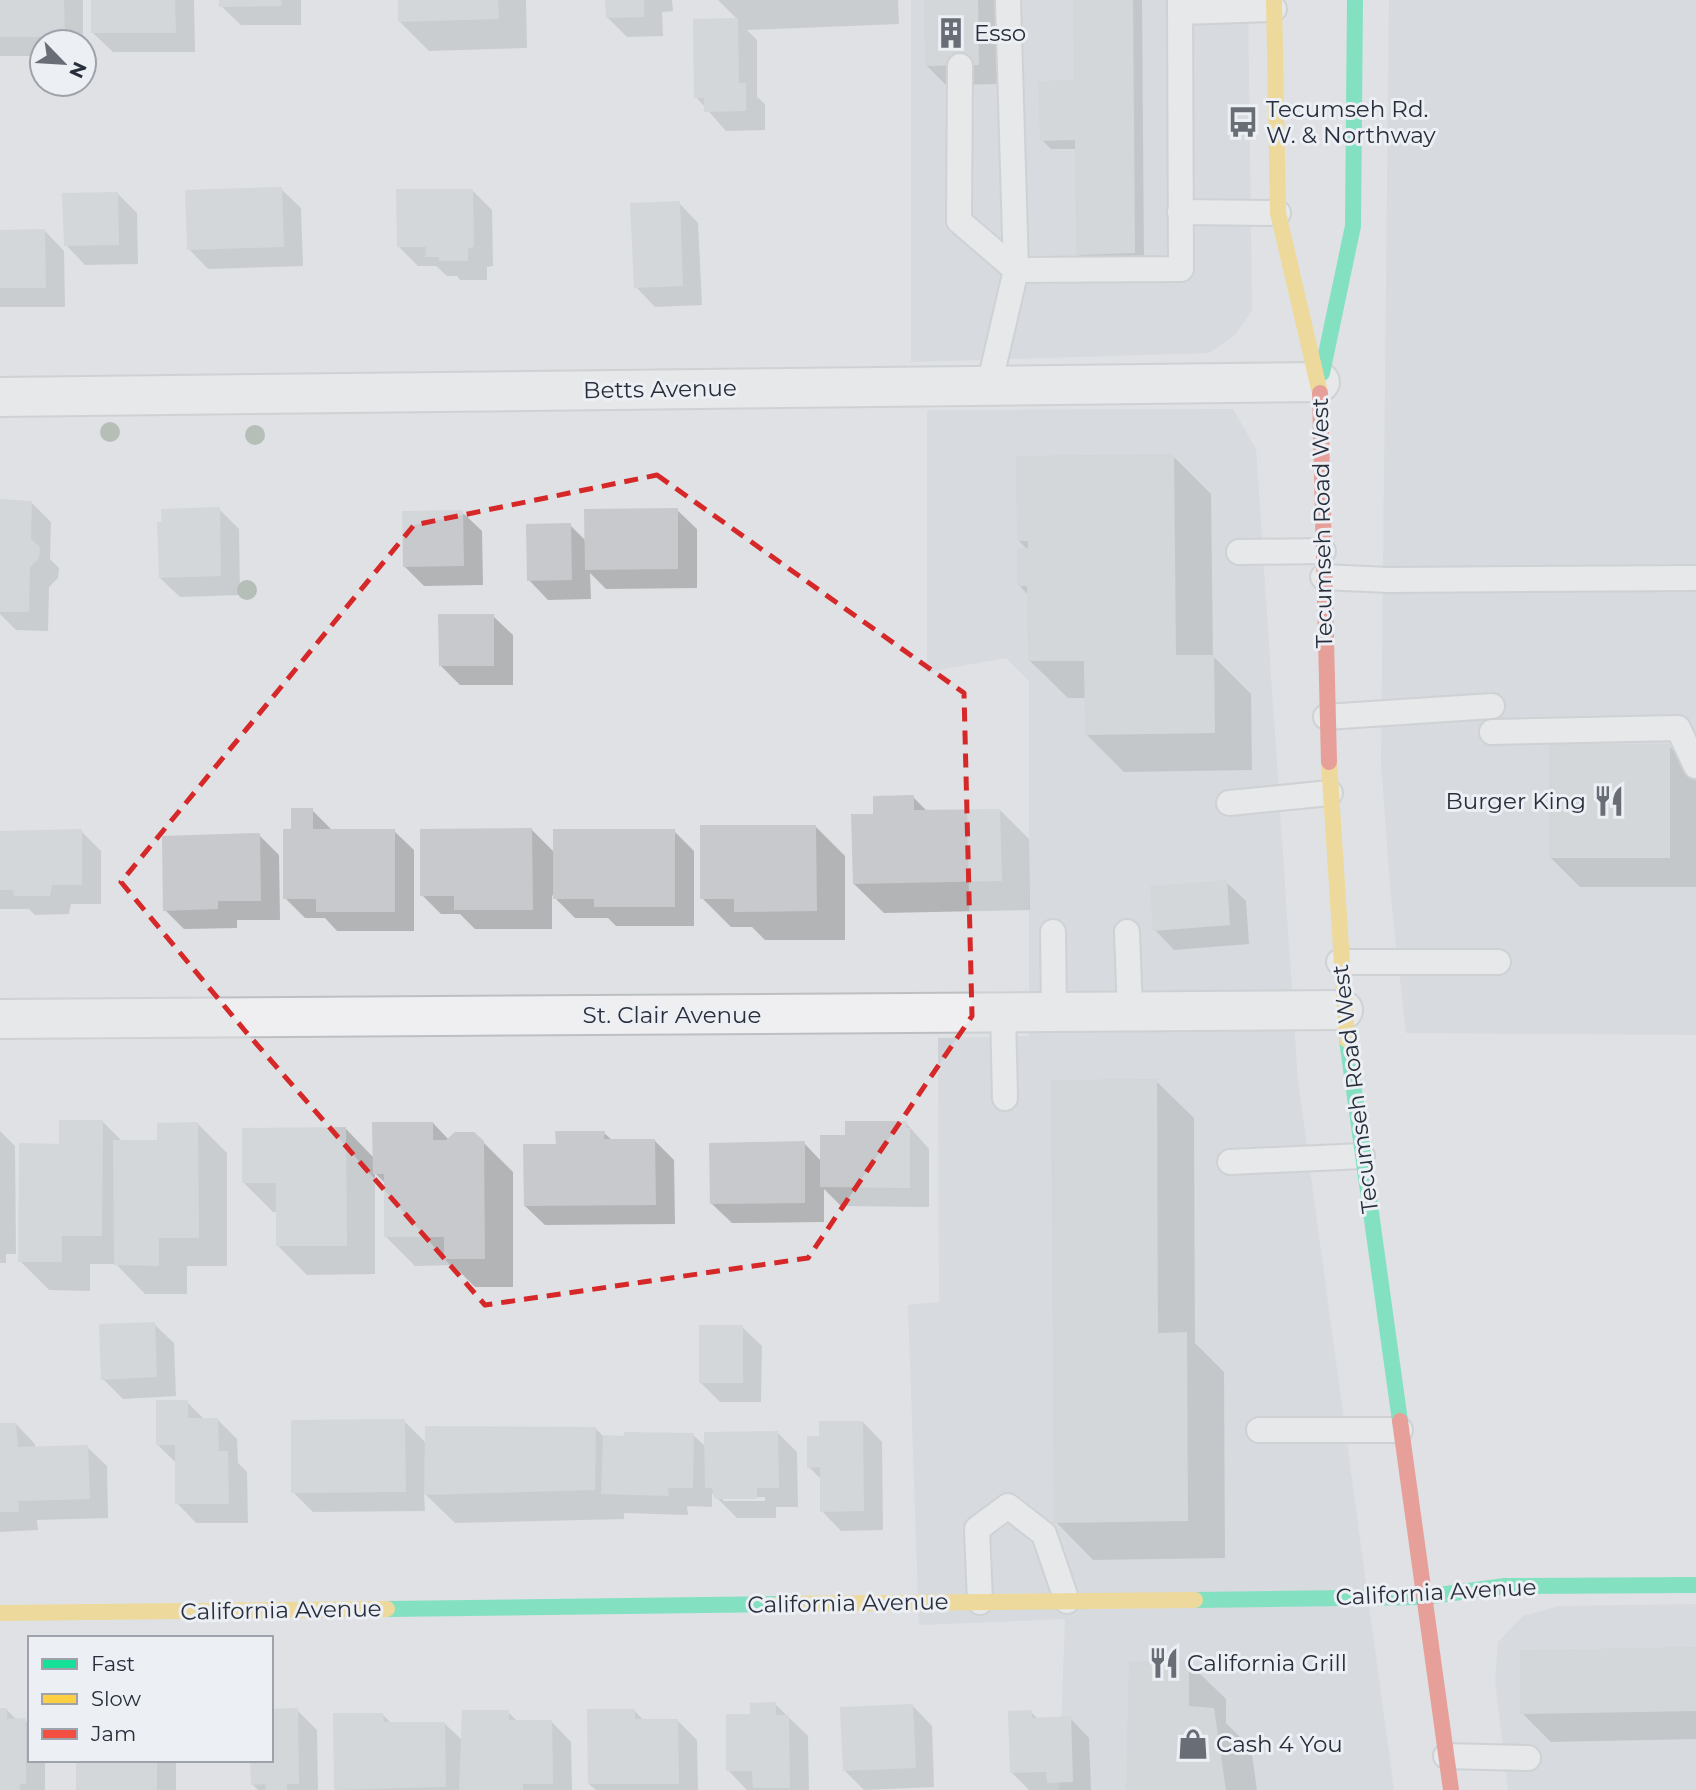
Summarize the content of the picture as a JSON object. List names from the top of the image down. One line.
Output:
{"streets":{"main road":["Tecumseh Road West","California Avenue"],"street":["Betts Avenue","St. Clair Avenue"]},"crossings":[["Betts Avenue","Tecumseh Road West"],["Tecumseh Road West","St. Clair Avenue"],["Tecumseh Road West","California Avenue"]],"places":{"building":["Esso"],"bus stop":["Tecumseh Rd. W. & Northway"],"restaurant":["Burger King","California Grill"],"shop":["Cash 4 You"]},"legend":["Fast","Slow","Jam"],"north":"bottom right"}
